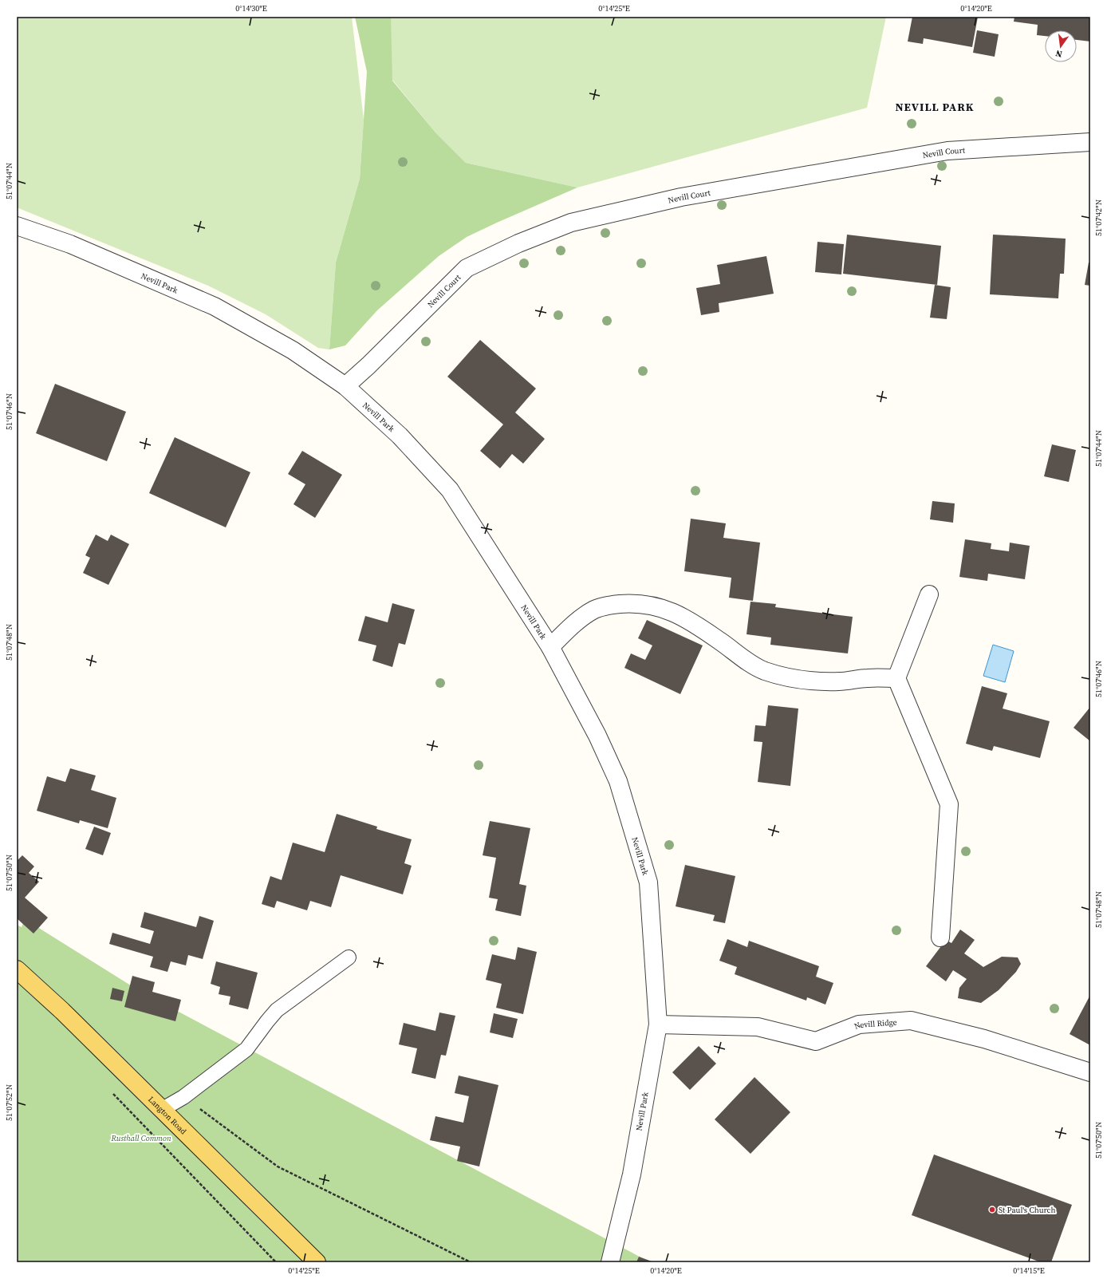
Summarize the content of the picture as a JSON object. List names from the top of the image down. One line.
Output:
{"streets":{"main road":["Langton Road"],"street":["Nevill Court","Nevill Park","Nevill Ridge"]},"crossings":[["Nevill Court","Nevill Park"],["Nevill Park","Nevill Ridge"]],"districts":["NEVILL PARK"],"parks":["Rusthall Common"],"places":["St Paul's Church"],"north":"bottom","coordinates":["0°14'30\"E","0°14'25\"E","0°14'20\"E","51°07'44\"N","51°07'42\"N","51°07'46\"N","51°07'48\"N","51°07'50\"N","51°07'52\"N","0°14'15\"E"]}
